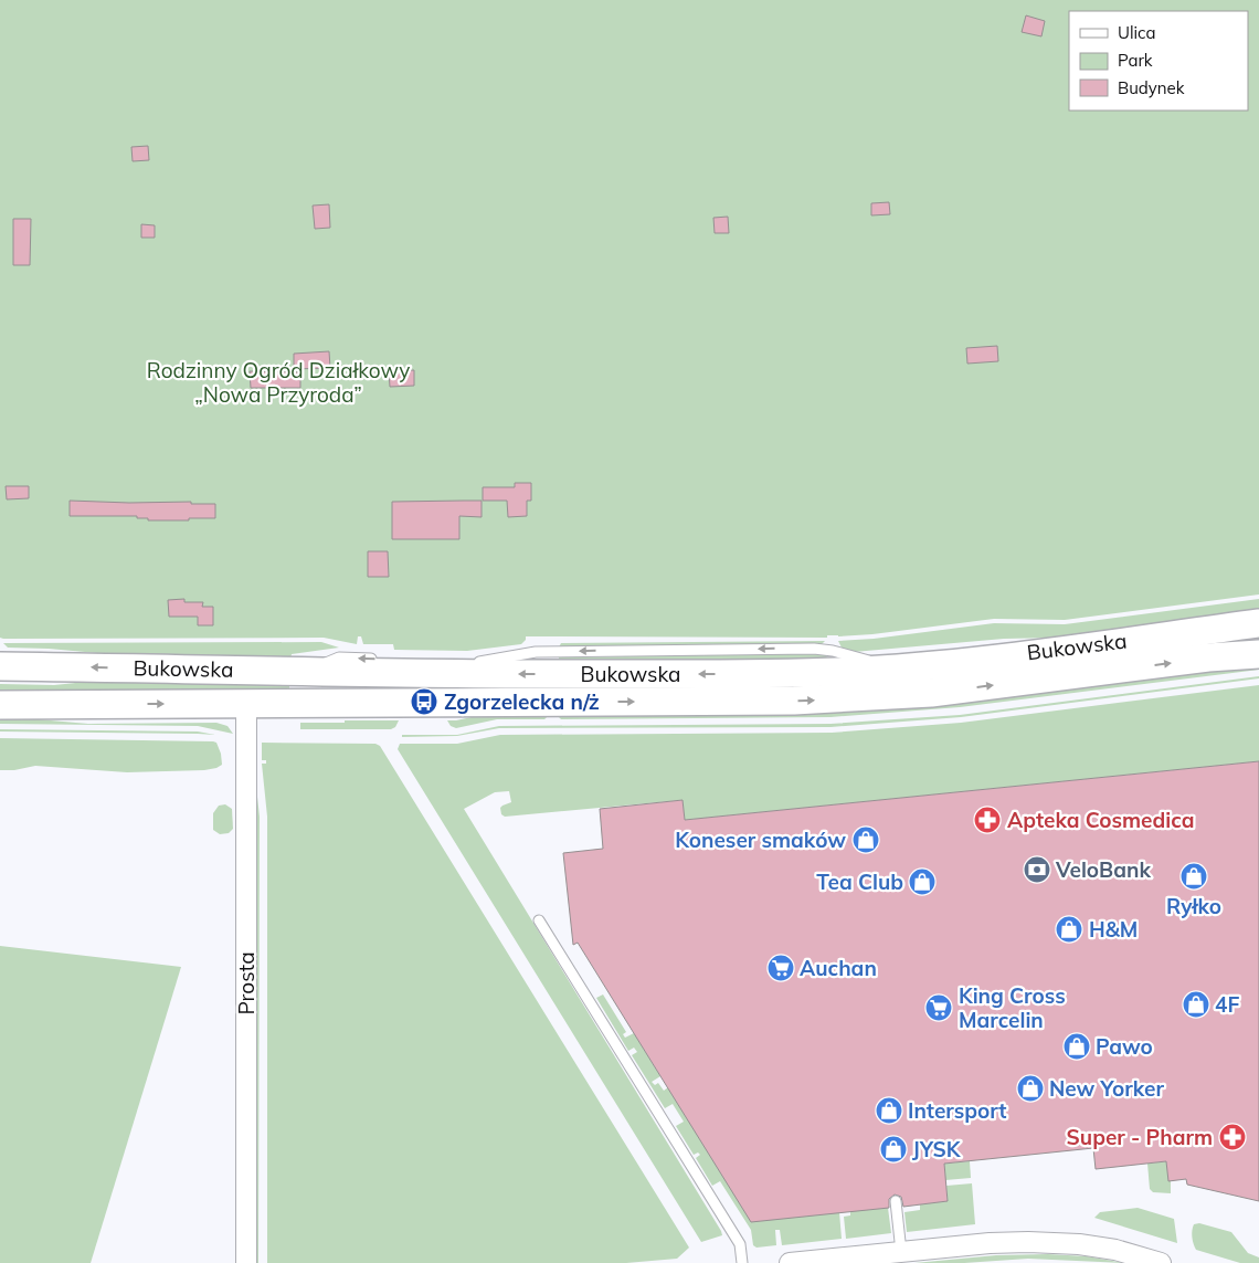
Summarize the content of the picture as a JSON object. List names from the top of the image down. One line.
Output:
{"streets":{"main road":["Bukowska"],"street":["Prosta"]},"crossings":[["Bukowska","Prosta"]],"parks":["Rodzinny Ogród Działkowy „Nowa Przyroda”"],"places":{"bus stop":["Zgorzelecka n/ż"],"pharmacy":["Apteka Cosmedica","Super - Pharm"],"shop":["Koneser smaków","Ryłko","Tea Club","H&M","4F","Pawo","New Yorker","Intersport","JYSK"],"bank":["VeloBank"],"supermarket":["Auchan","King Cross Marcelin"]},"legend":["Ulica","Park","Budynek"]}
